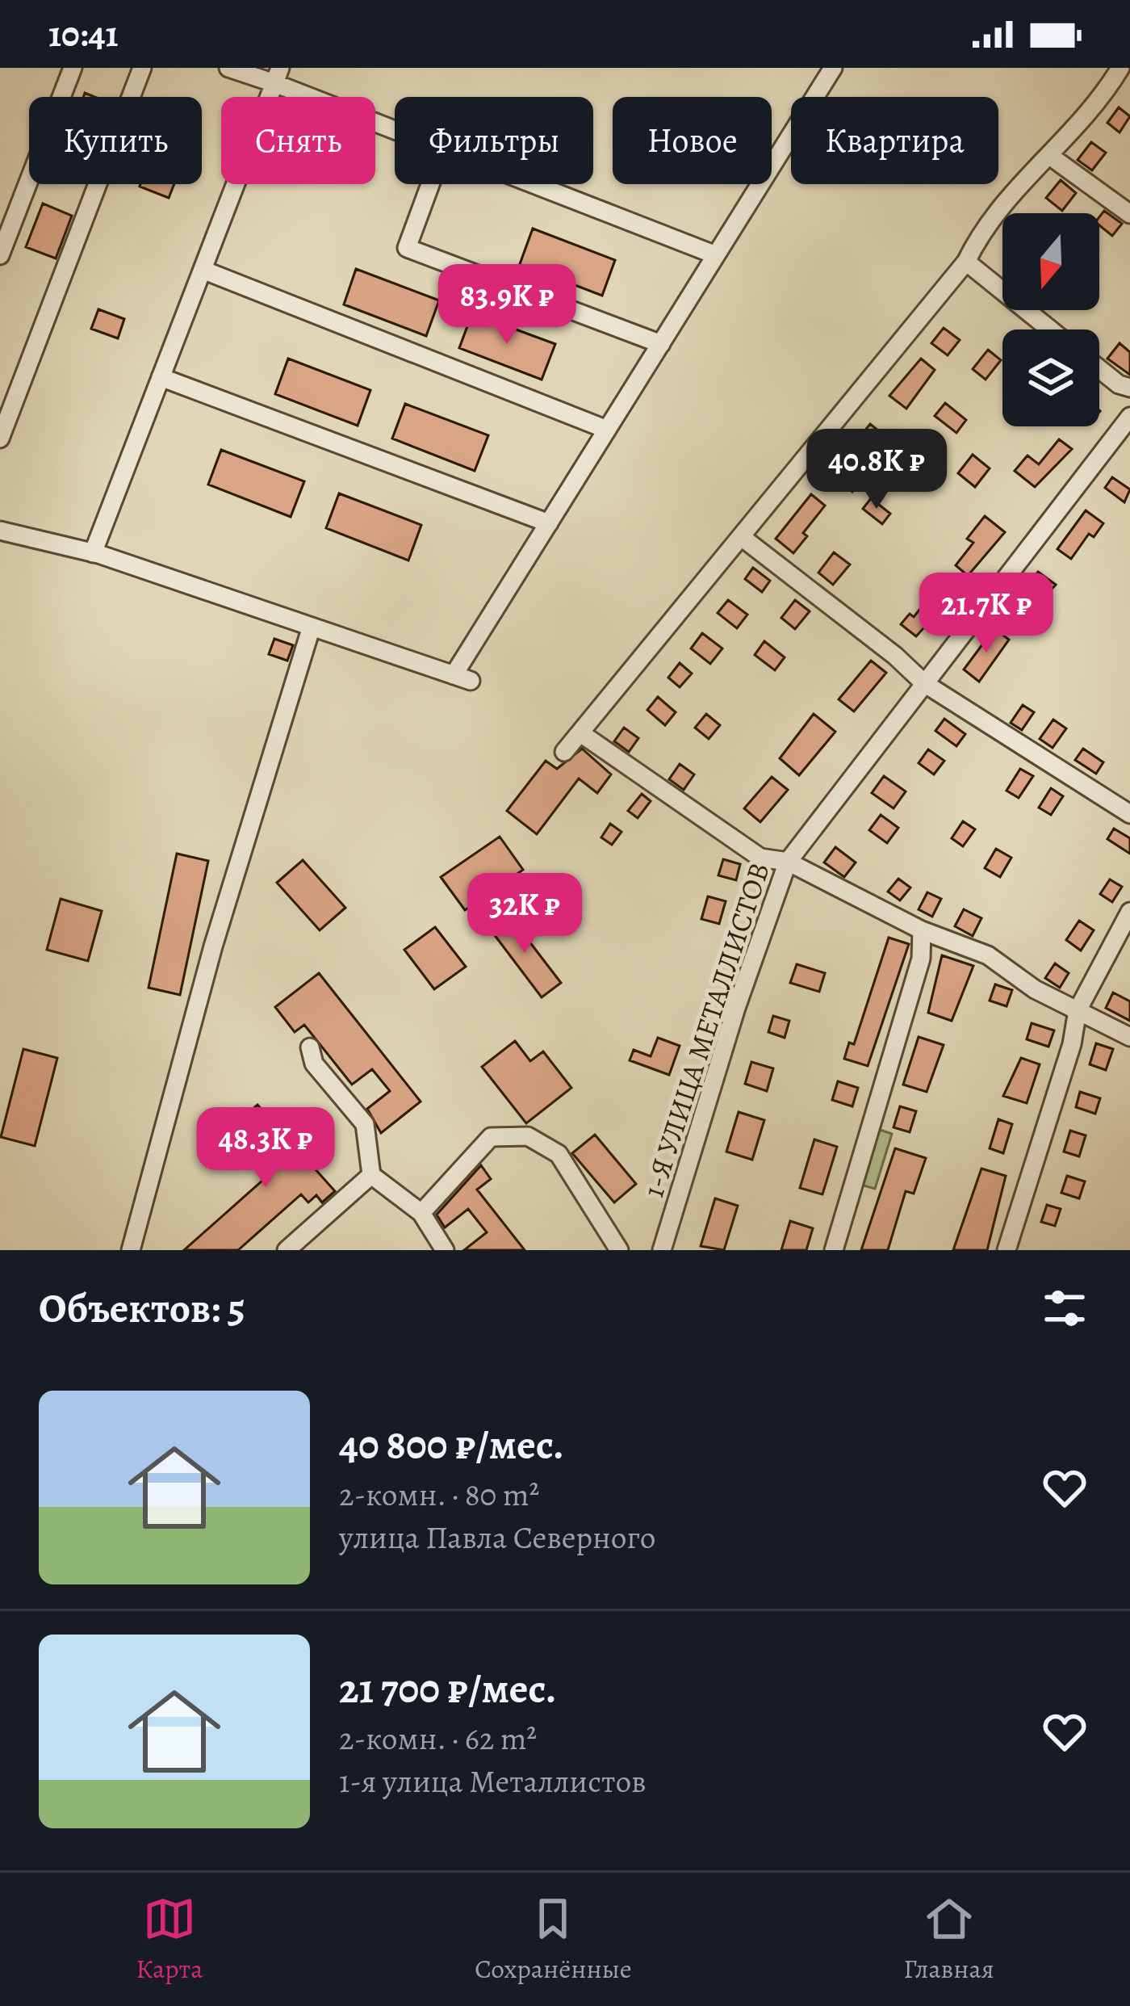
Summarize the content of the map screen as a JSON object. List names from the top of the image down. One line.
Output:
{"streets":{"street":["1-Я УЛИЦА МЕТАЛЛИСТОВ"]},"north":"bottom","page":{"status":"10:41","chip":["Купить","Снять","Фильтры","Новое","Квартира"],"price":["83.9K ₽","40.8K ₽","21.7K ₽","32K ₽","48.3K ₽"],"heading":"Объектов: 5","list":[{"name":"40 800 ₽/мес.","note":"2-комн. · 80 m² · улица Павла Северного"},{"name":"21 700 ₽/мес.","note":"2-комн. · 62 m² · 1-я улица Металлистов"}],"tabs":["Карта","Сохранённые","Главная"]}}
